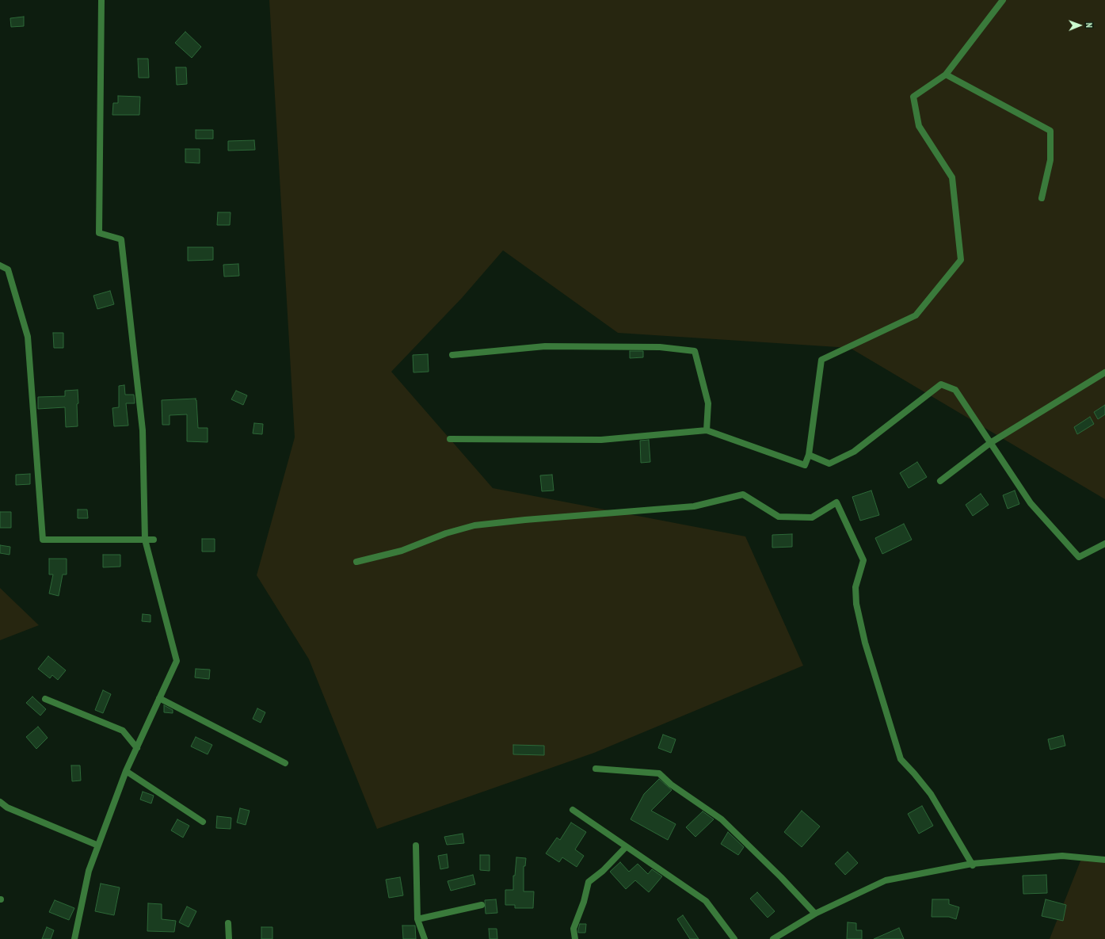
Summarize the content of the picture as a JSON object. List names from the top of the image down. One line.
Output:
{"north":"right"}
